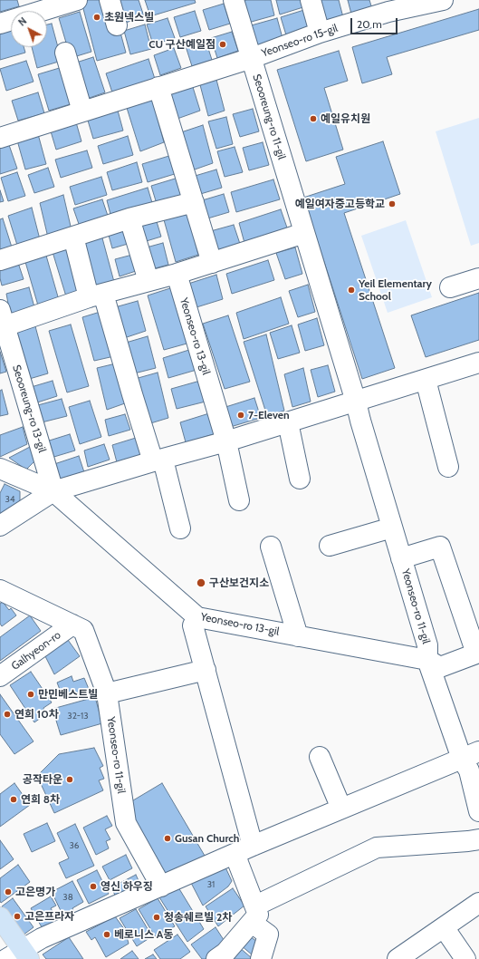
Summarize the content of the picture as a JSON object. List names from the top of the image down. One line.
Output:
{"streets":{"street":["Yeonseo-ro 15-gil","Seooreung-ro 11-gil","Yeonseo-ro 13-gil","Seooreung-ro 13-gil","Yeonseo-ro 11-gil","Galhyeon-ro"]},"crossings":[["Yeonseo-ro 15-gil","Seooreung-ro 11-gil"],["Yeonseo-ro 13-gil","Seooreung-ro 13-gil"],["Yeonseo-ro 13-gil","Yeonseo-ro 11-gil"],["Yeonseo-ro 11-gil","Galhyeon-ro"]],"places":["초원넥스빌","CU 구산예일점","예일유치원","예일여자중고등학교","Yeil Elementary School","7-Eleven","구산보건지소","만민베스트빌","연희 10차","공작타운","연희 8차","Gusan Church","영신 하우징","고은명가","고은프라자","청송쉐르빌 2차","베로니스 A동"],"house_numbers":["34","32-13","36","31","38"],"scale_bar":"20 m","north":"top left"}
